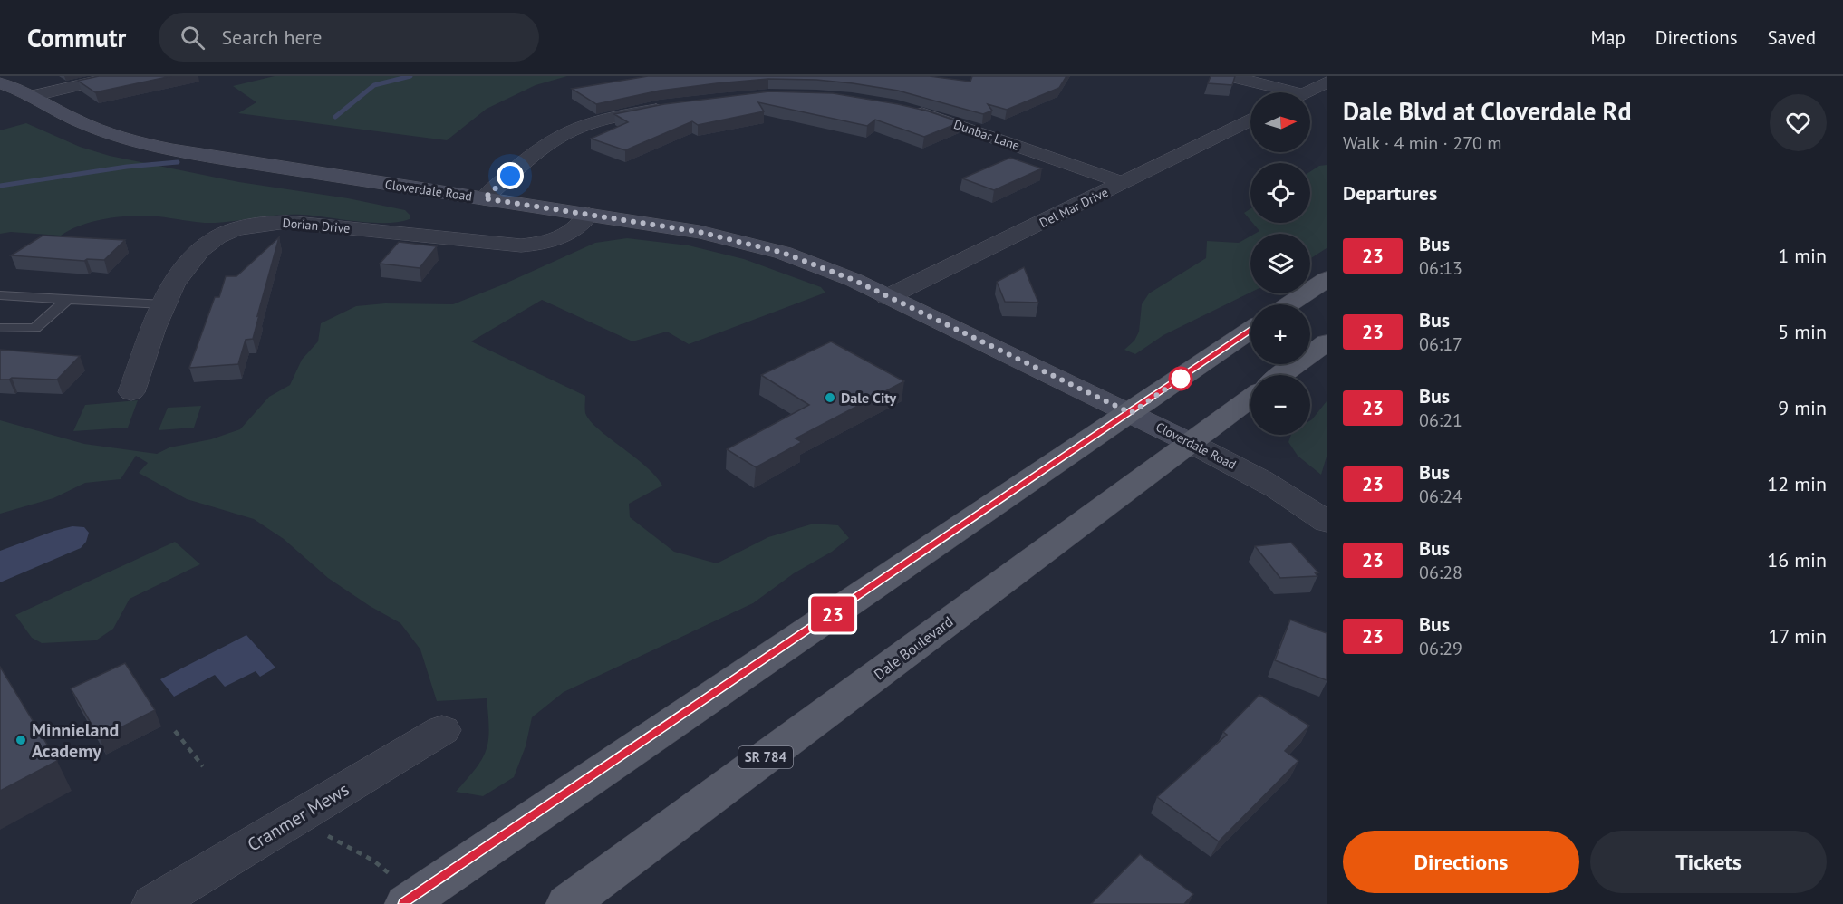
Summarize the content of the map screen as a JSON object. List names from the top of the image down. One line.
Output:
{"streets":{"main road":["Dale Boulevard","SR 784"],"street":["Dunbar Lane","Cloverdale Road","Del Mar Drive","Dorian Drive","Cranmer Mews"]},"crossings":[["Dunbar Lane","Del Mar Drive"],["Cloverdale Road","Del Mar Drive"],["Cloverdale Road","Dorian Drive"],["Cloverdale Road","Dale Boulevard"]],"places":["Dale City","Minnieland Academy"],"lines":["bus line 23"],"north":"right","page":{"header":"Commutr","search":"Search here","nav":["Map","Directions","Saved"],"on_map":"23","heading":[["Dale Blvd at Cloverdale Rd","Walk · 4 min · 270 m"],"Departures"],"map_buttons":["+","−"],"list":[{"mark":"23","name":"Bus","note":"06:13","value":"1 min"},{"mark":"23","name":"Bus","note":"06:17","value":"5 min"},{"mark":"23","name":"Bus","note":"06:21","value":"9 min"},{"mark":"23","name":"Bus","note":"06:24","value":"12 min"},{"mark":"23","name":"Bus","note":"06:28","value":"16 min"},{"mark":"23","name":"Bus","note":"06:29","value":"17 min"}],"buttons":["Directions","Tickets"]}}
